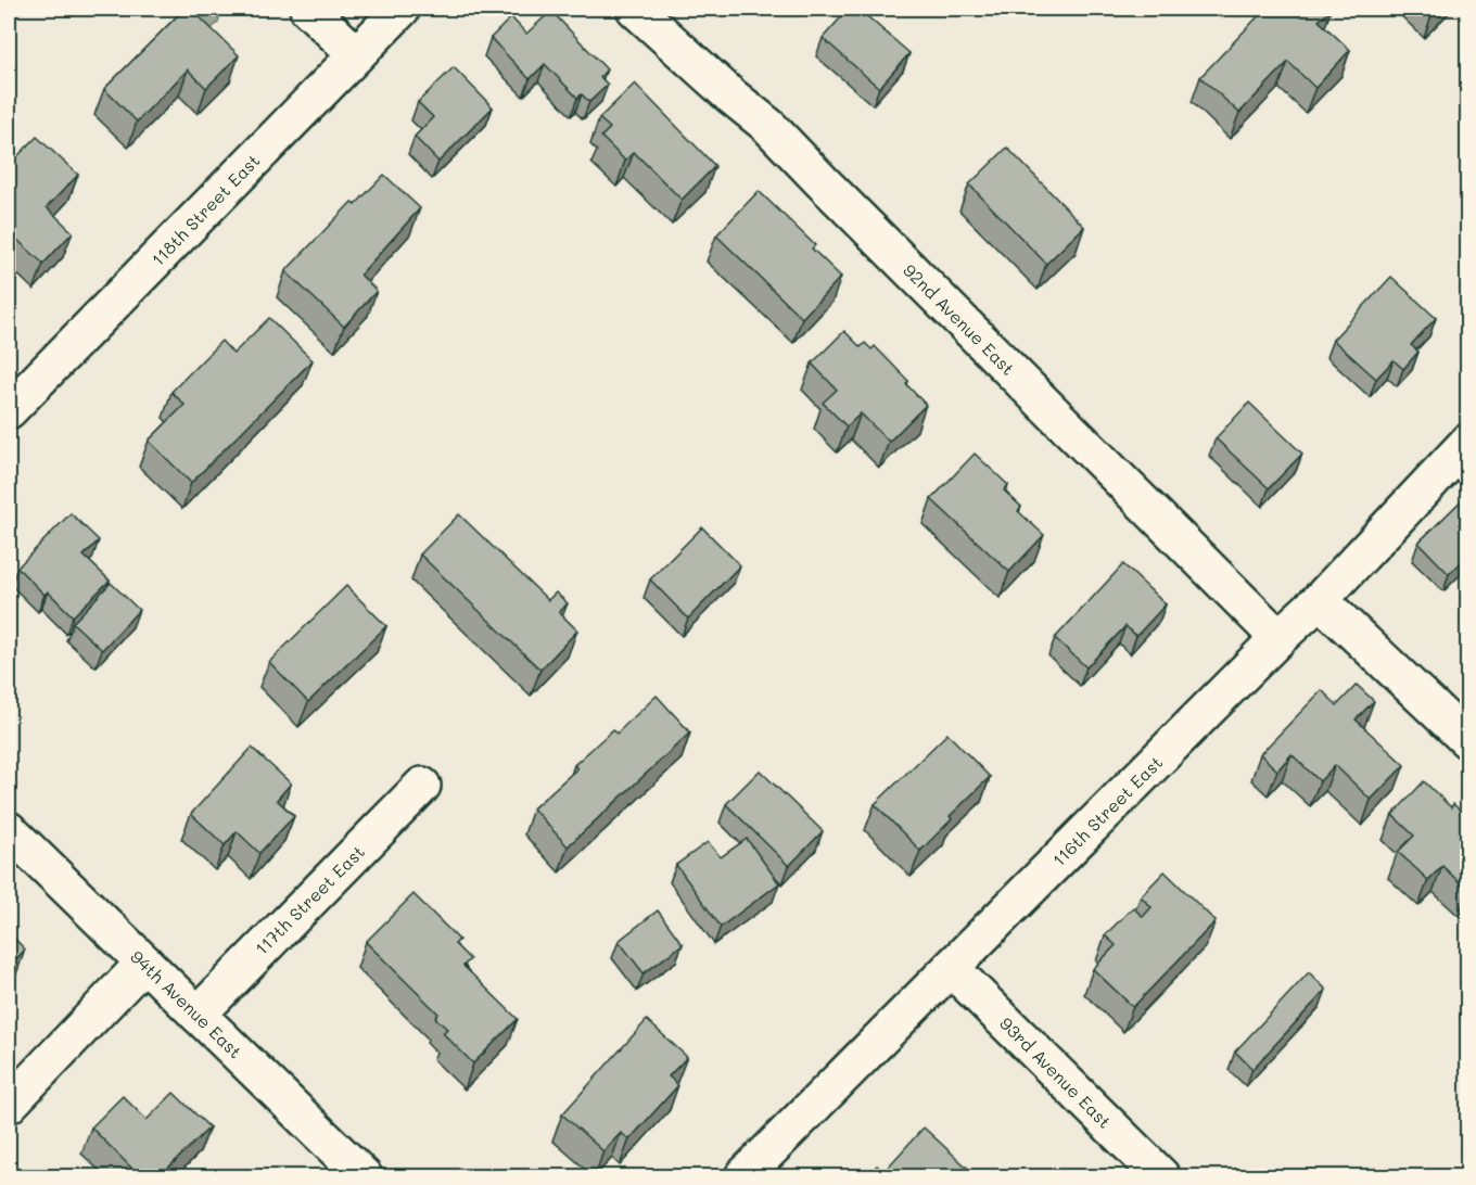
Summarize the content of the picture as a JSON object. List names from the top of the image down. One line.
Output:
{"streets":{"street":["118th Street East","92nd Avenue East","116th Street East","117th Street East","94th Avenue East","93rd Avenue East"]},"crossings":[["92nd Avenue East","116th Street East"],["116th Street East","93rd Avenue East"],["117th Street East","94th Avenue East"]]}
